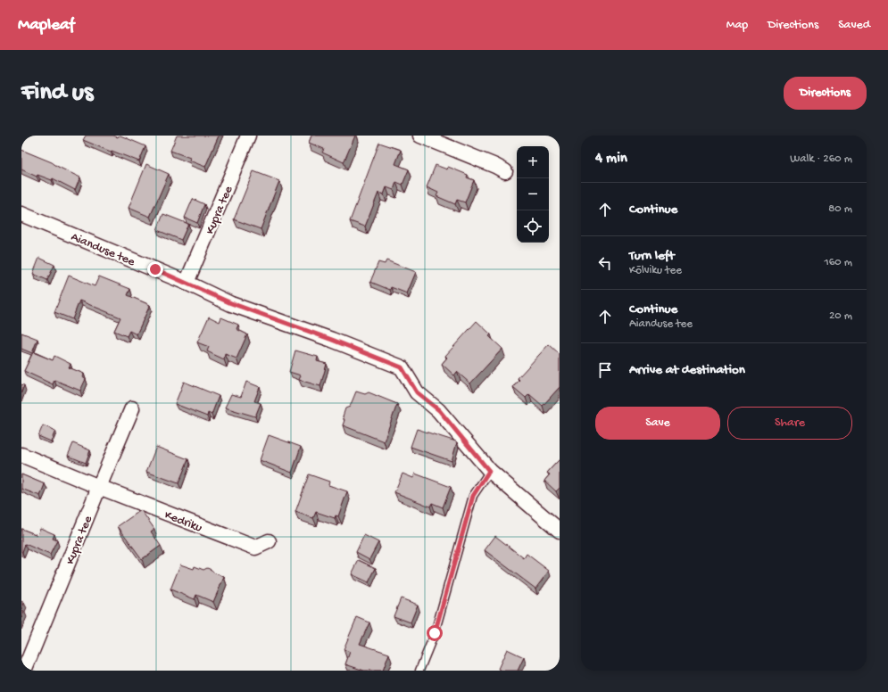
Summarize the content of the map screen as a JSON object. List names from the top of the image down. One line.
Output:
{"streets":{"street":["Kupra tee","Aianduse tee","Kedriku"]},"crossings":[["Kupra tee","Aianduse tee"],["Kupra tee","Kedriku"]],"page":{"header":"Mapleaf","nav":["Map","Directions","Saved"],"buttons":["Directions",["Save","Share"]],"title":"Find us","heading":["4 min","Walk · 260 m"],"map_buttons":["+","−"],"list":[["Continue","80 m"],["Turn left","Kõlviku tee","160 m"],["Continue","Aianduse tee","20 m"],"Arrive at destination"]}}
